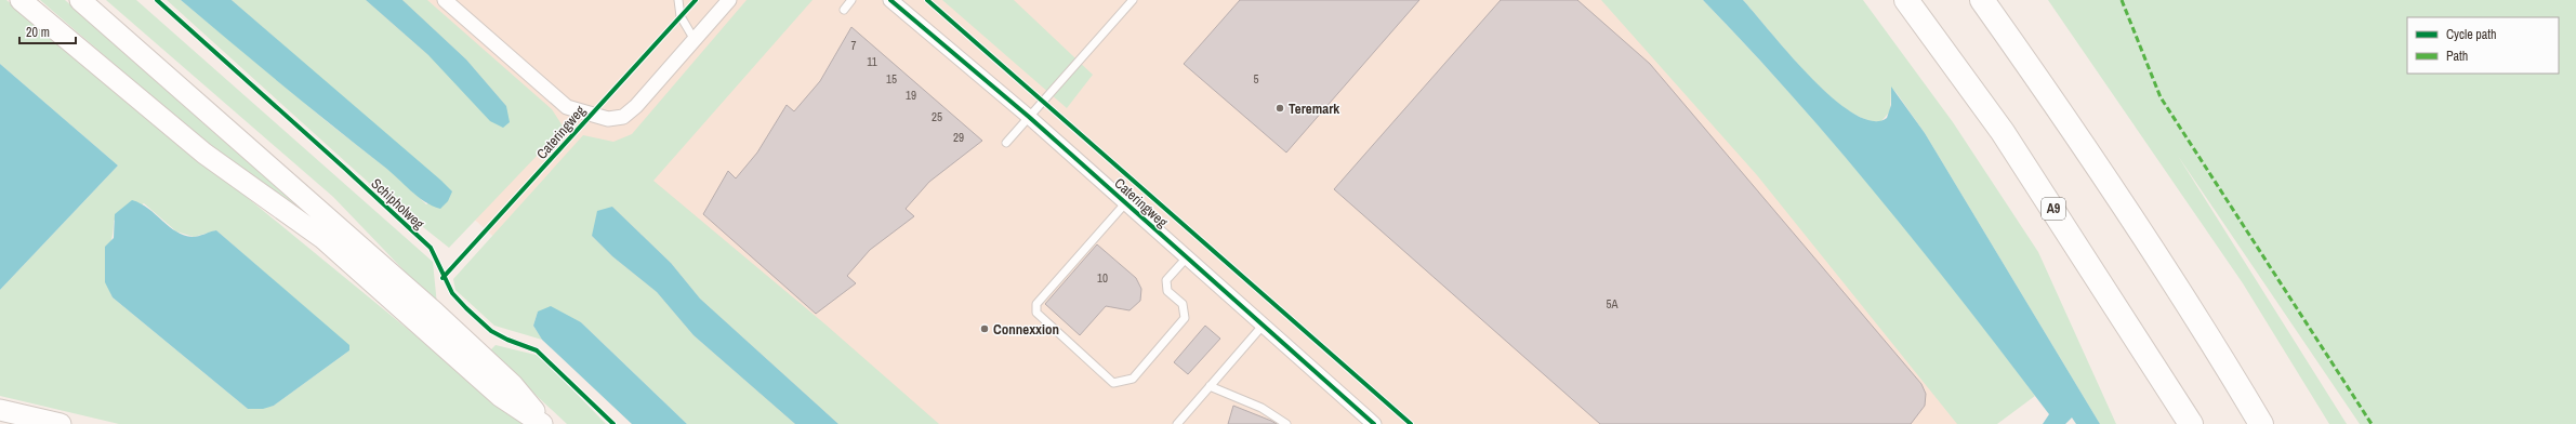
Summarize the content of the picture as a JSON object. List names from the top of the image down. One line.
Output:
{"streets":{"highway":["A9"],"street":["Cateringweg"],"cycle path":["Schipholweg"]},"places":["Teremark","Connexxion"],"house_numbers":["7","11","15","5","19","25","29","10","5A"],"legend":["Cycle path","Path"],"scale_bar":"20 m"}
